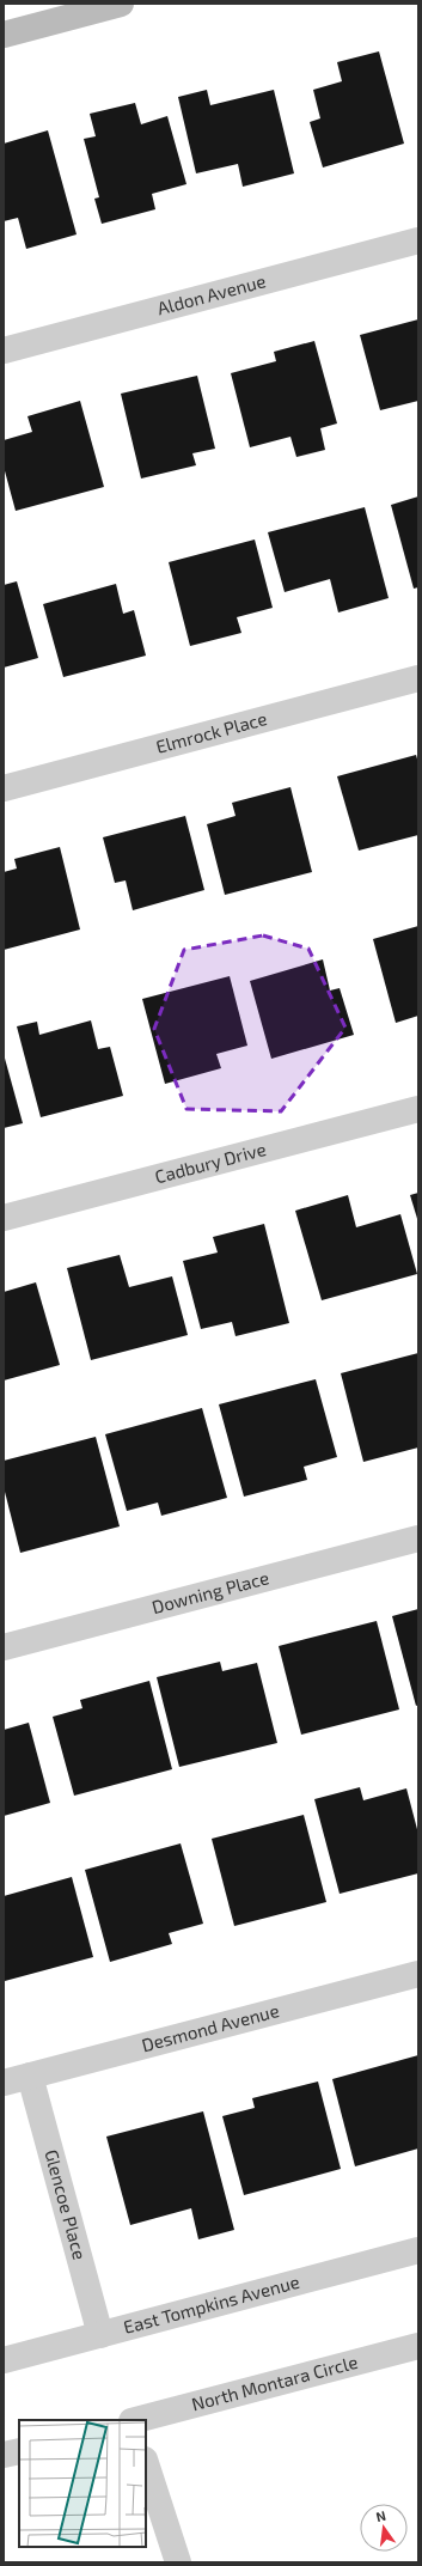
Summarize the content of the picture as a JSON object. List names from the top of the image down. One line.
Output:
{"streets":{"street":["Aldon Avenue","Elmrock Place","Cadbury Drive","Downing Place","Desmond Avenue","Glencoe Place","East Tompkins Avenue","North Montara Circle"]},"crossings":[["Desmond Avenue","Glencoe Place"],["Glencoe Place","East Tompkins Avenue"]],"north":"top"}
